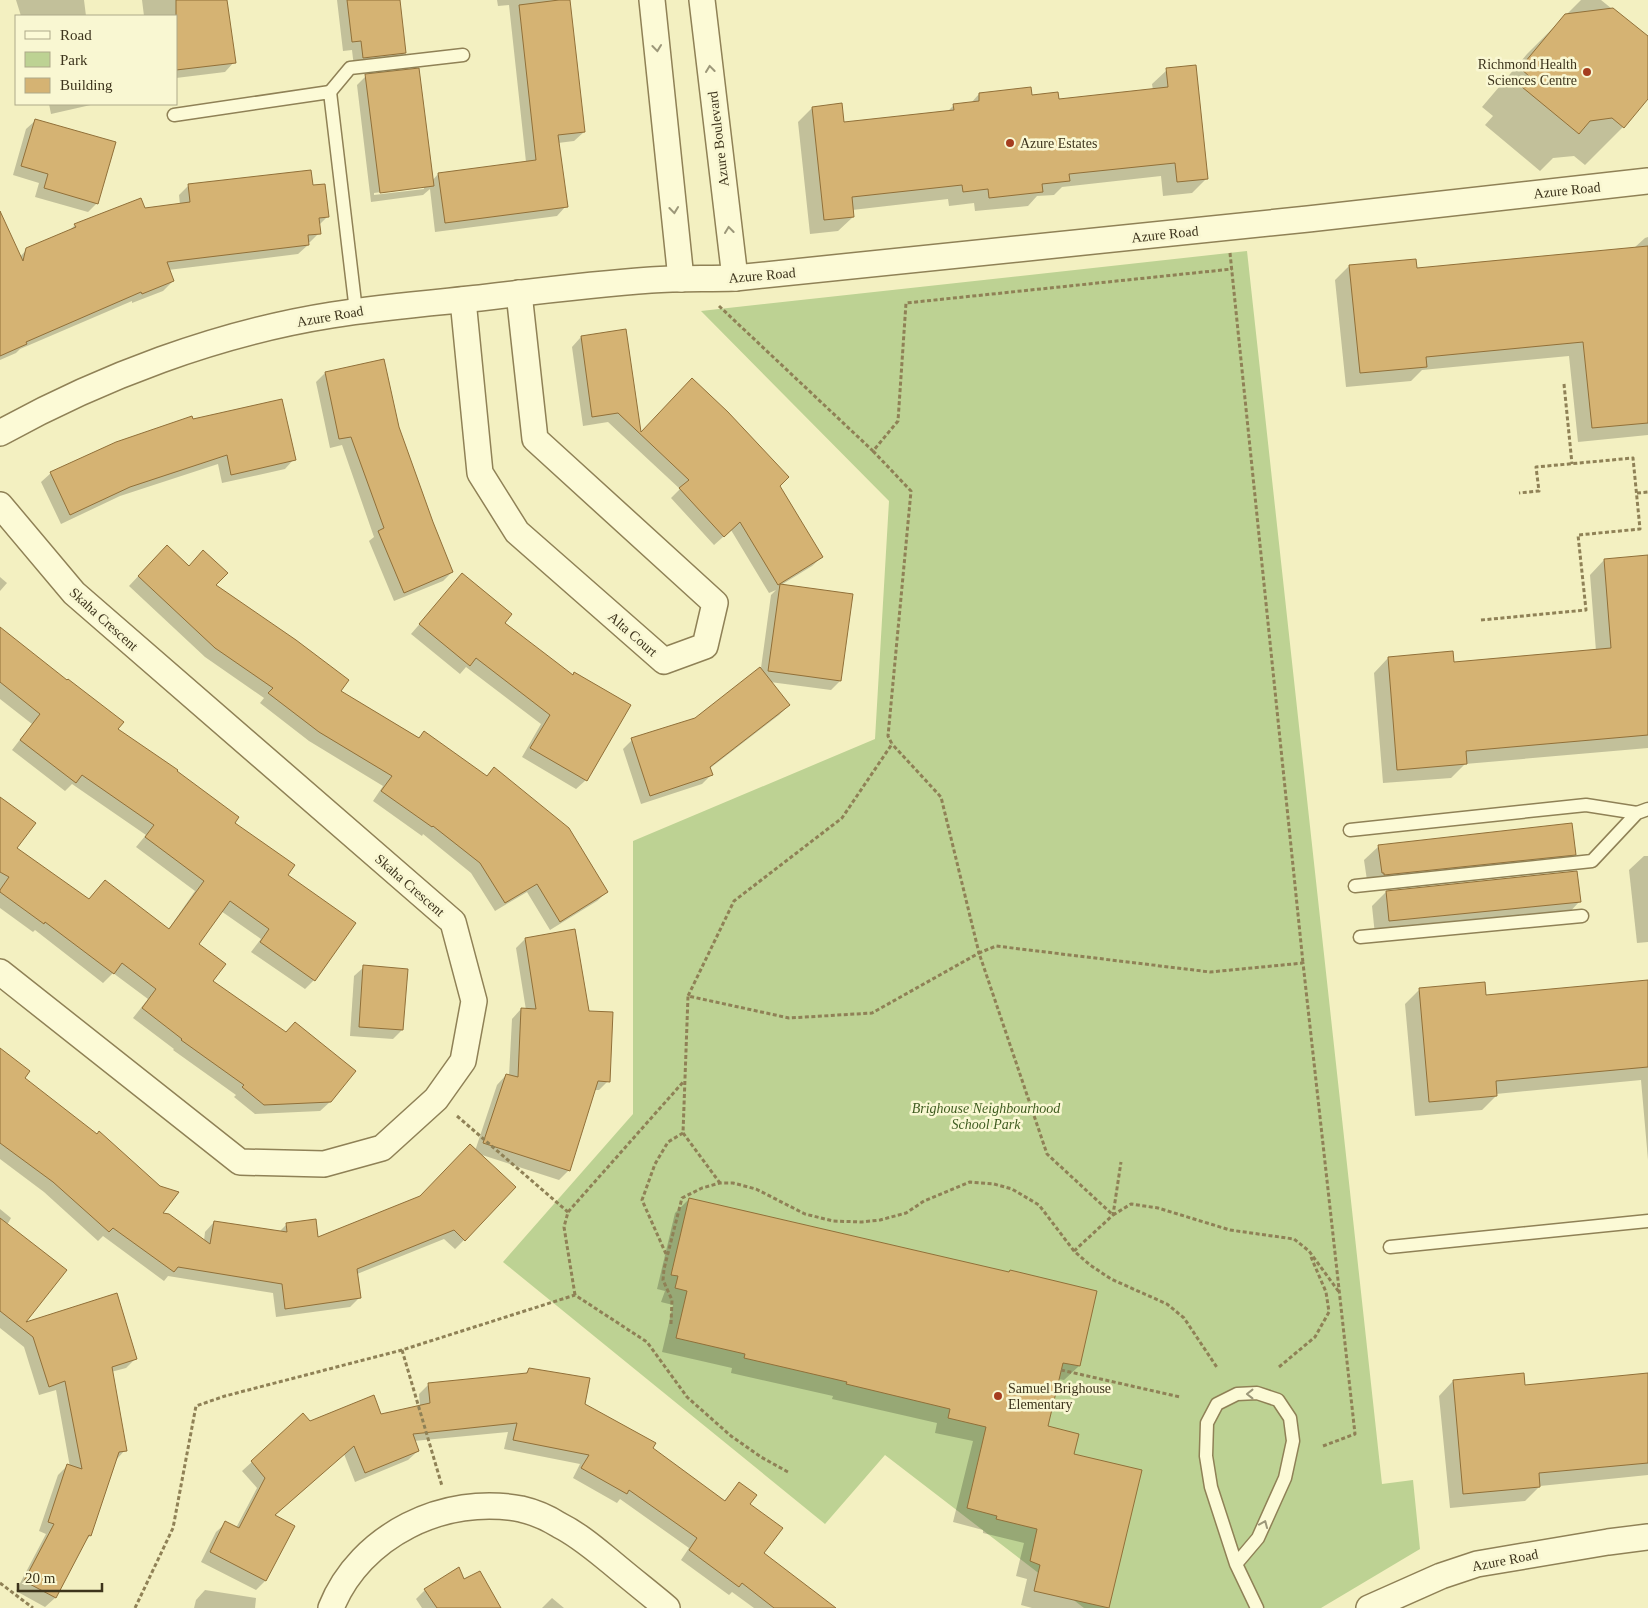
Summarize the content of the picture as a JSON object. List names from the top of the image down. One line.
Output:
{"streets":{"street":["Azure Boulevard","Azure Road","Skaha Crescent","Alta Court"]},"crossings":[["Azure Boulevard","Azure Road"],["Azure Road","Alta Court"]],"parks":["Brighouse Neighbourhood School Park"],"places":["Richmond Health Sciences Centre","Azure Estates","Samuel Brighouse Elementary"],"legend":["Road","Park","Building"],"scale_bar":"20 m"}
